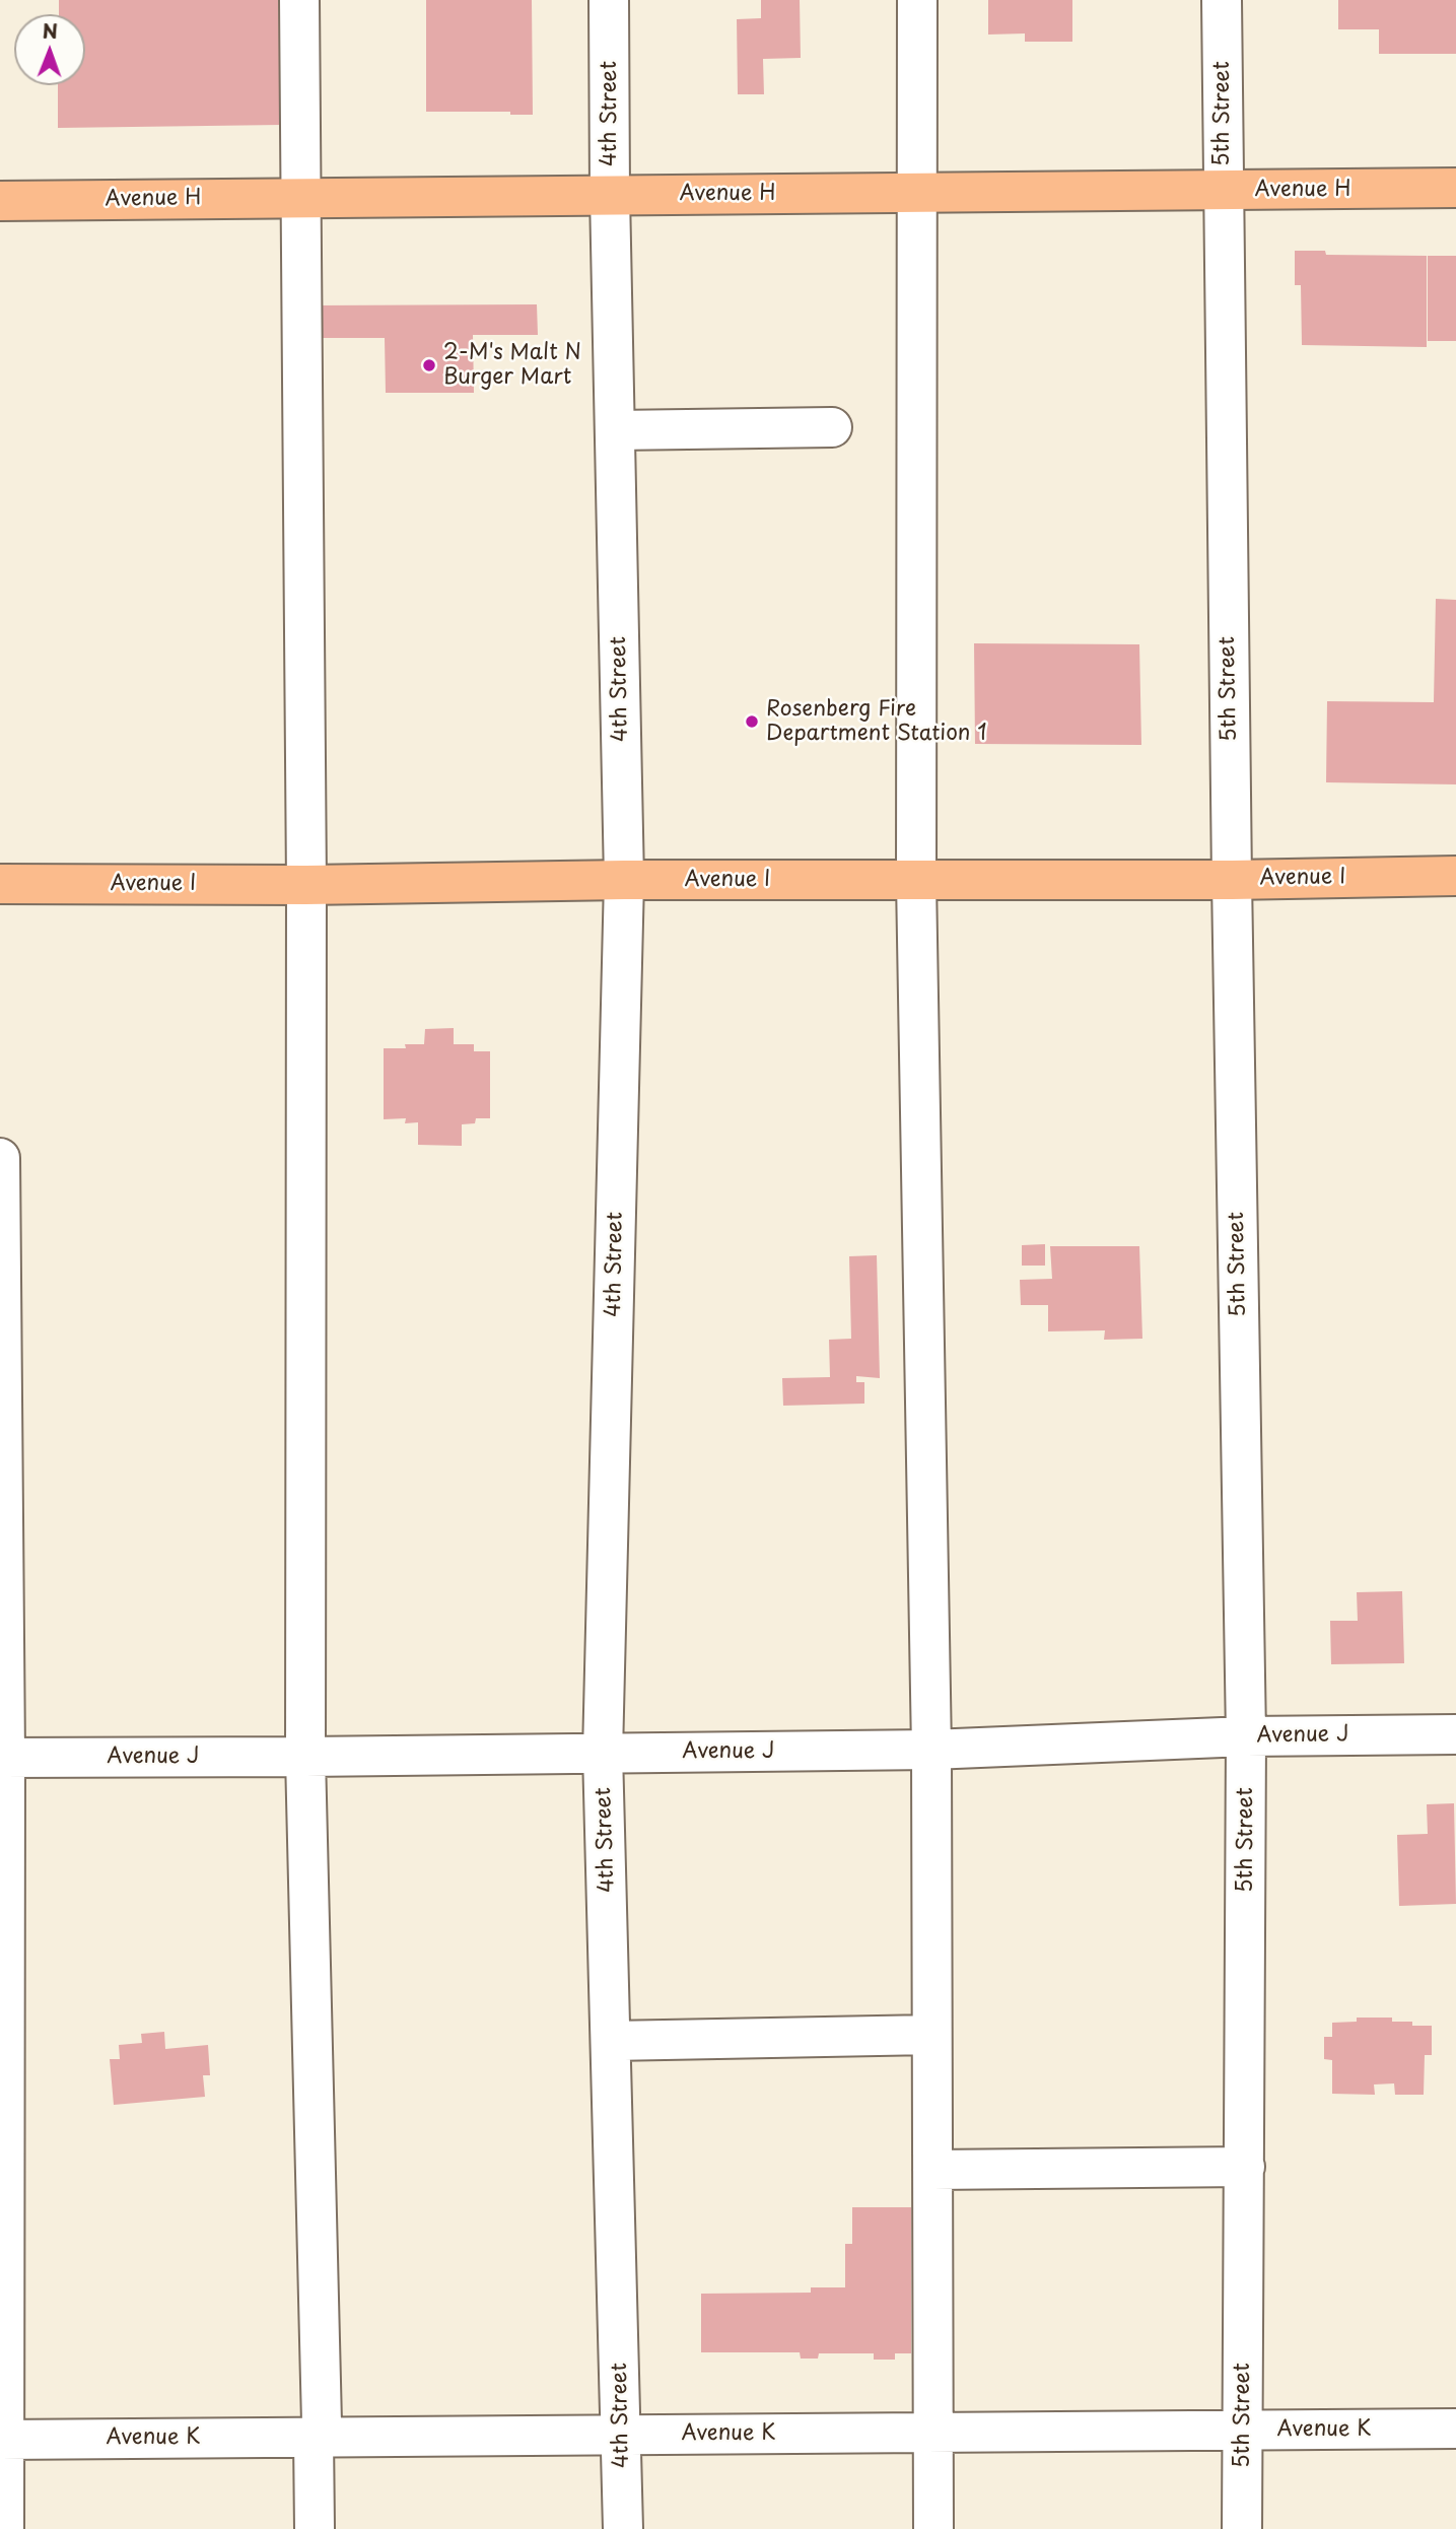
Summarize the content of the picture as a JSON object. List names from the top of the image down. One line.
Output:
{"streets":{"main road":["Avenue H","Avenue I"],"street":["4th Street","5th Street","Avenue J","Avenue K"]},"crossings":[["4th Street","Avenue H"],["4th Street","Avenue I"],["4th Street","Avenue J"],["4th Street","Avenue K"],["5th Street","Avenue H"],["5th Street","Avenue I"],["5th Street","Avenue J"],["5th Street","Avenue K"]],"places":["2-M's Malt N Burger Mart","Rosenberg Fire Department Station 1"],"north":"top"}
